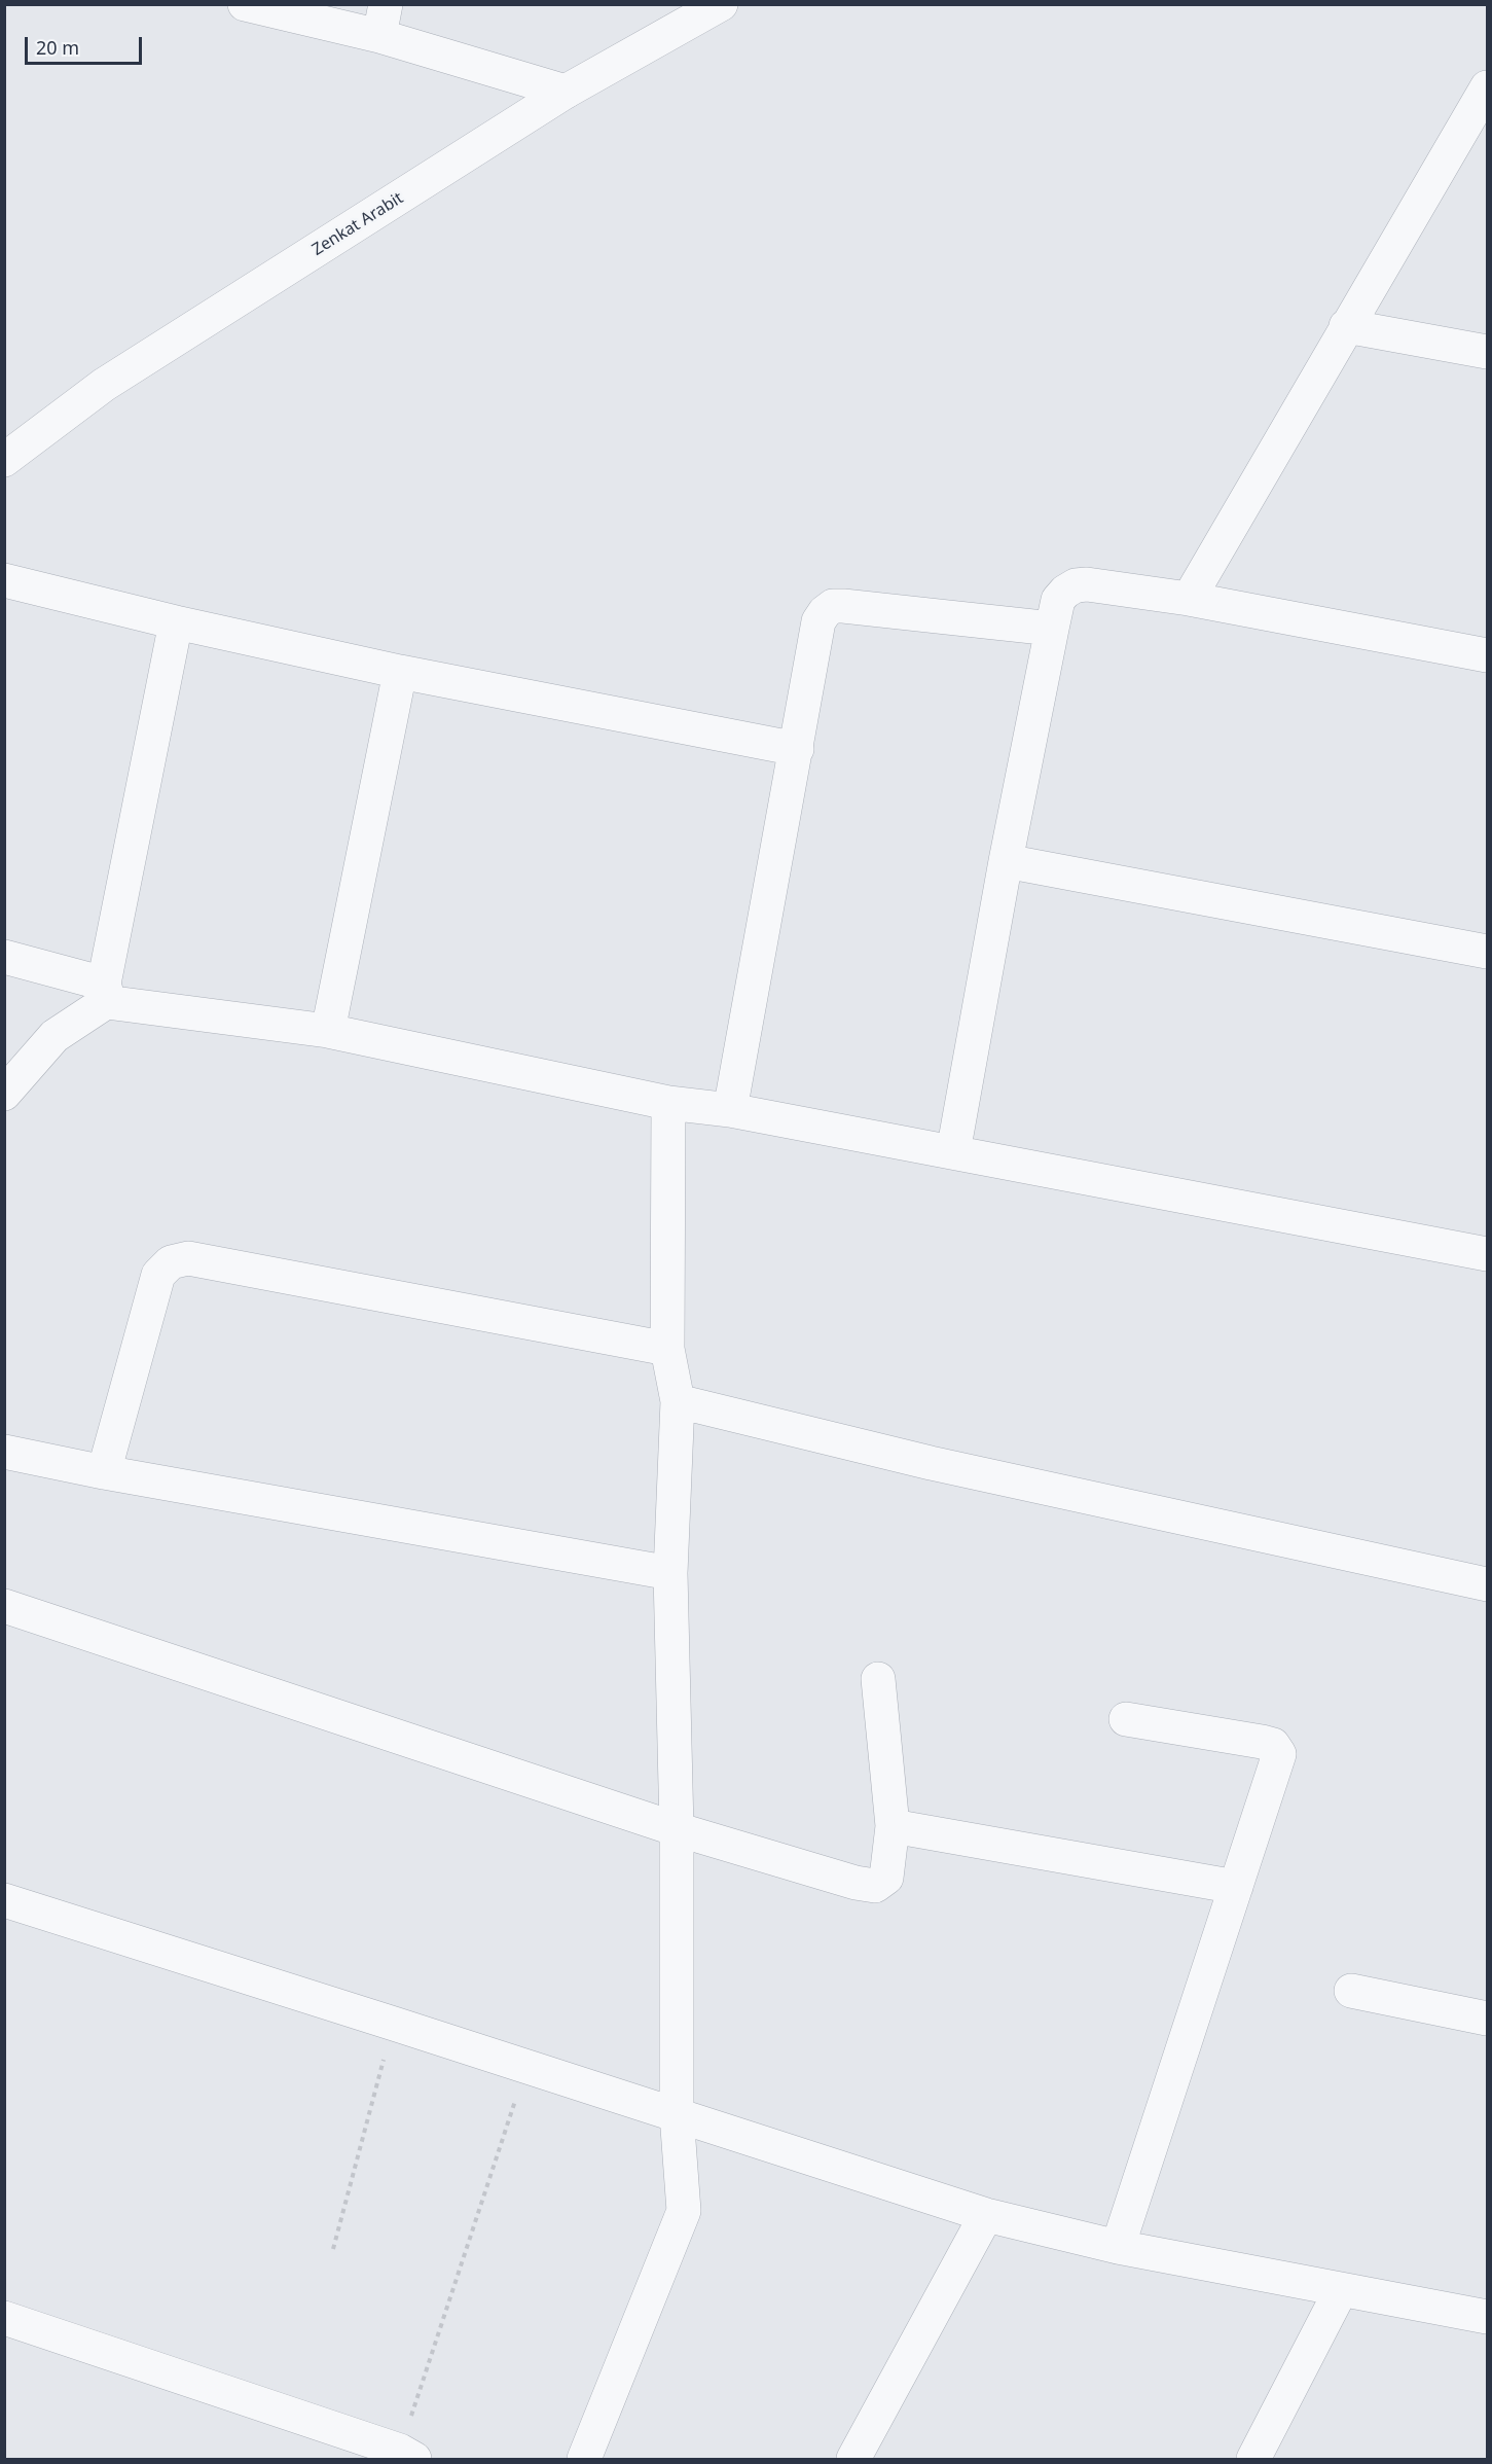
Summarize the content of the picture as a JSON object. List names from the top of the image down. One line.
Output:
{"streets":{"street":["Zenkat Arabit"]},"scale_bar":"20 m"}
